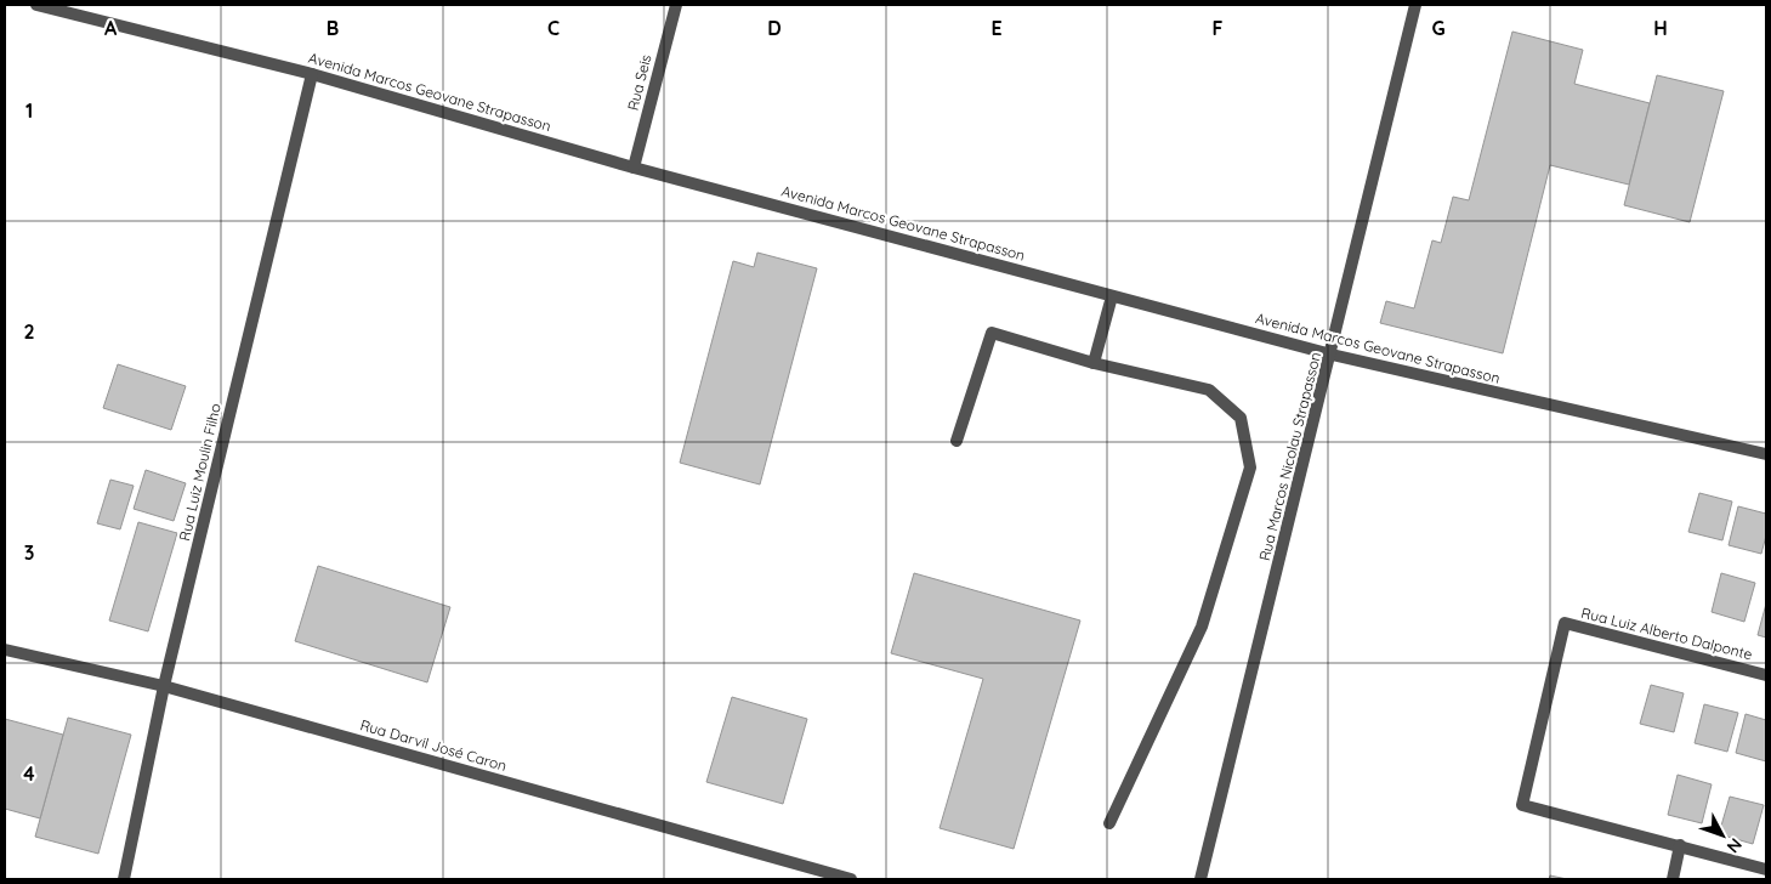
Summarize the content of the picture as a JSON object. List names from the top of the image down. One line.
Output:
{"streets":{"street":["Rua Seis","Avenida Marcos Geovane Strapasson","Rua Marcos Nicolau Strapasson","Rua Luiz Moulin Filho","Rua Luiz Alberto Dalponte","Rua Darvil José Caron"]},"crossings":[["Rua Seis","Avenida Marcos Geovane Strapasson"],["Avenida Marcos Geovane Strapasson","Rua Marcos Nicolau Strapasson"],["Avenida Marcos Geovane Strapasson","Rua Luiz Moulin Filho"],["Rua Luiz Moulin Filho","Rua Darvil José Caron"]],"north":"bottom right","grid":{"columns":["A","B","C","D","E","F","G","H"],"rows":["1","2","3","4"]}}
